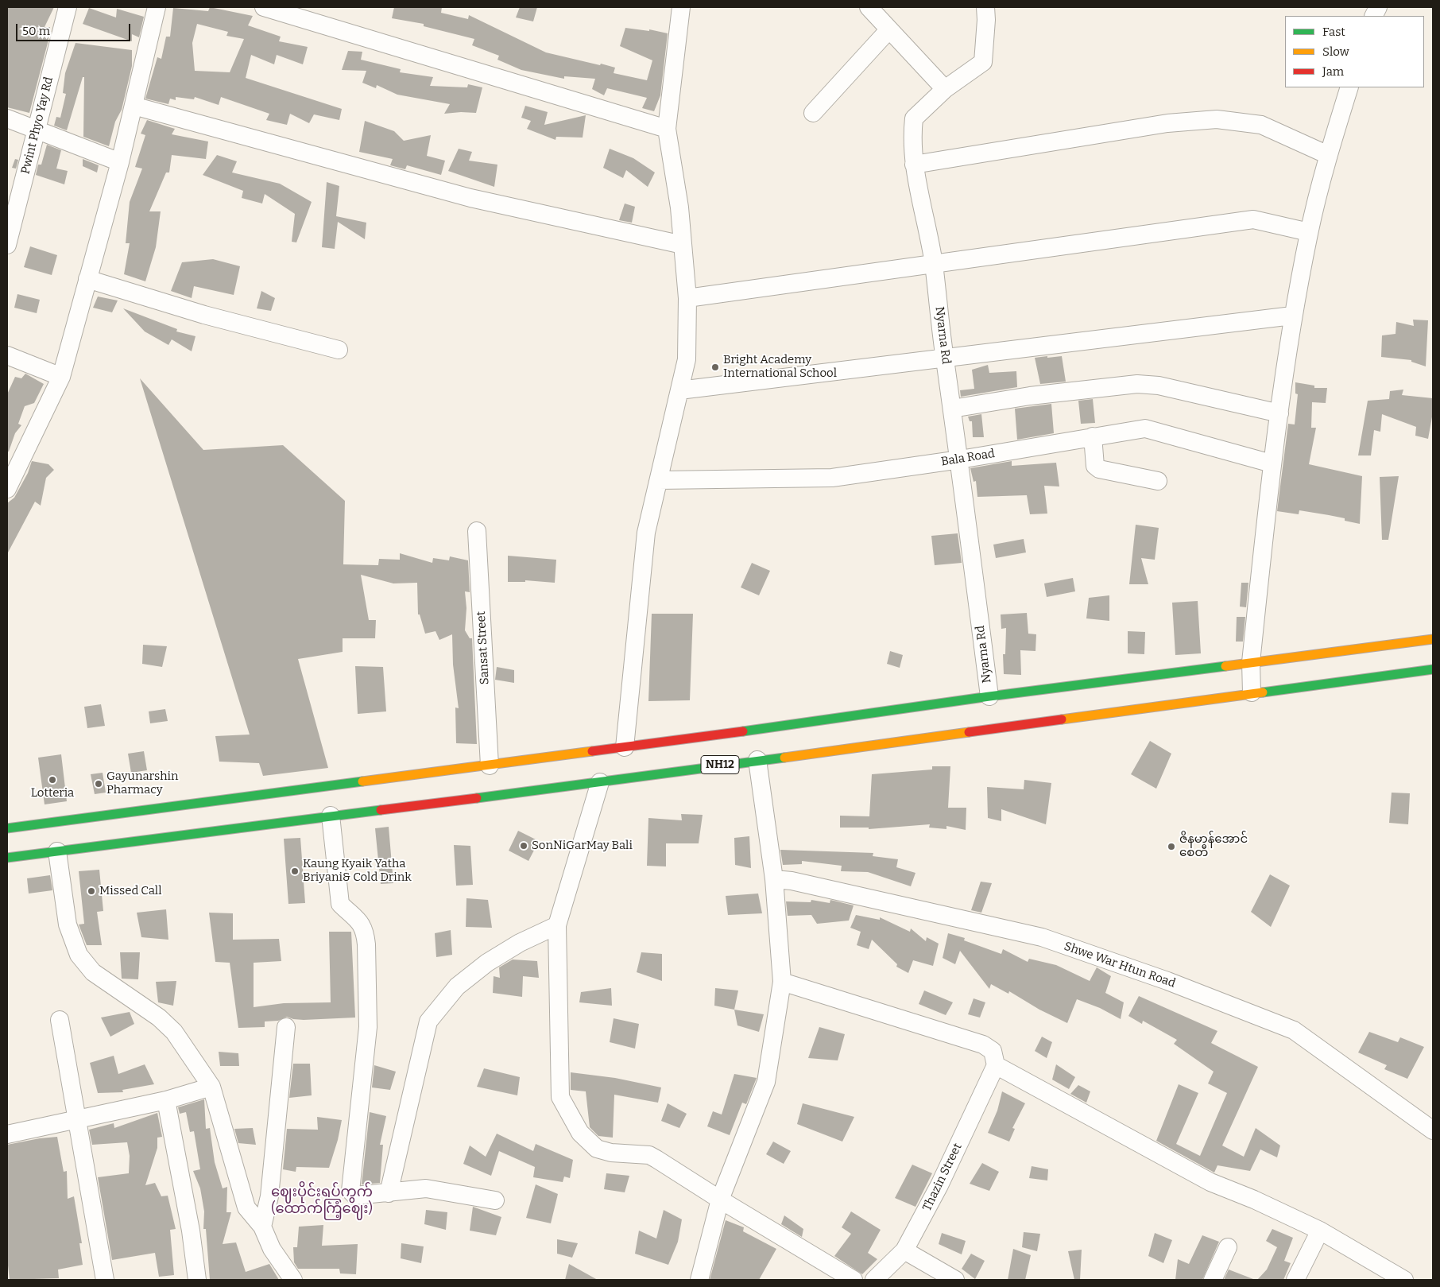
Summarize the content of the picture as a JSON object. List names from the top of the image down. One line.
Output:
{"streets":{"highway":["NH12"],"street":["Pwint Phyo Yay Rd","Nyarna Rd","Bala Road","Sansat Street","Shwe War Htun Road","Thazin Street"]},"crossings":[["Nyarna Rd","Bala Road"]],"districts":["ဈေးပိုင်းရပ်ကွက် (ထောက်ကြံ့ဈေး)"],"places":["Bright Academy International School","Lotteria","Gayunarshin Pharmacy","SonNiGarMay Bali","ဇိနမာန်အောင် စေတီ","Kaung Kyaik Yatha Briyani& Cold Drink","Missed Call"],"legend":["Fast","Slow","Jam"],"scale_bar":"50 m"}
